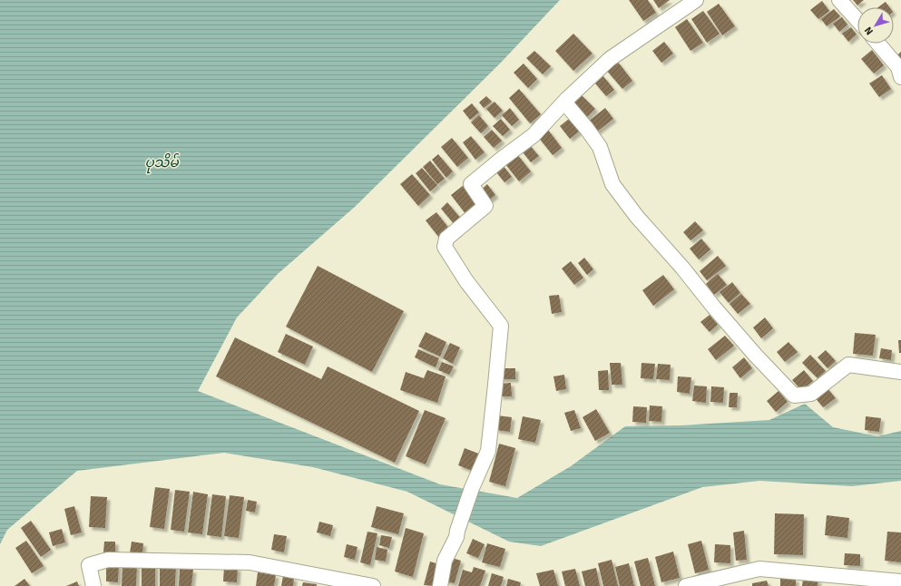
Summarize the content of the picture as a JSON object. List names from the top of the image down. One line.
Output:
{"water":["ပုသိမ်"],"north":"bottom left"}
